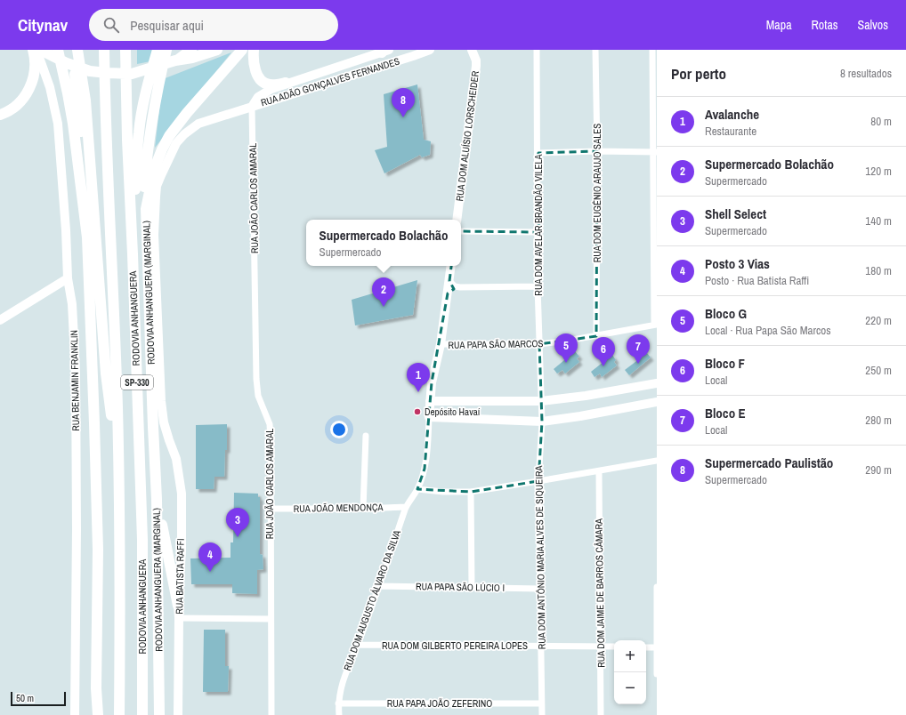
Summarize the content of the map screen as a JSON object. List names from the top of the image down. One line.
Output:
{"streets":{"highway":["RODOVIA ANHANGUERA (MARGINAL)","RODOVIA ANHANGUERA","SP-330"],"street":["RUA ADÃO GONÇALVES FERNANDES","RUA DOM ALUÍSIO LORSCHEIDER","RUA DOM EUGÊNIO ARAUJO SALES","RUA JOÃO CARLOS AMARAL","RUA DOM AVELAR BRANDÃO VILELA","RUA PAPA SÃO MARCOS","RUA BENJAMIN FRANKLIN","RUA JOÃO MENDONÇA","RUA DOM ANTÔNIO MARIA ALVES DE SIQUEIRA","RUA BATISTA RAFFI","RUA PAPA SÃO LÚCIO I","RUA DOM JAIME DE BARROS CÂMARA","RUA DOM AUGUSTO ÁLVARO DA SILVA","RUA DOM GILBERTO PEREIRA LOPES","RUA PAPA JOÃO ZEFERINO"]},"crossings":[["RUA ADÃO GONÇALVES FERNANDES","RUA JOÃO CARLOS AMARAL"],["RUA ADÃO GONÇALVES FERNANDES","RUA BATISTA RAFFI"],["RUA DOM EUGÊNIO ARAUJO SALES","RUA PAPA SÃO MARCOS"],["RUA JOÃO CARLOS AMARAL","RUA JOÃO MENDONÇA"],["RUA DOM AVELAR BRANDÃO VILELA","RUA PAPA SÃO MARCOS"],["RUA DOM AVELAR BRANDÃO VILELA","RUA DOM ANTÔNIO MARIA ALVES DE SIQUEIRA"],["RUA JOÃO MENDONÇA","RUA DOM AUGUSTO ÁLVARO DA SILVA"],["RUA DOM ANTÔNIO MARIA ALVES DE SIQUEIRA","RUA PAPA SÃO LÚCIO I"],["RUA DOM ANTÔNIO MARIA ALVES DE SIQUEIRA","RUA DOM GILBERTO PEREIRA LOPES"],["RUA DOM ANTÔNIO MARIA ALVES DE SIQUEIRA","RUA PAPA JOÃO ZEFERINO"],["RUA PAPA SÃO LÚCIO I","RUA DOM AUGUSTO ÁLVARO DA SILVA"],["RUA DOM JAIME DE BARROS CÂMARA","RUA DOM GILBERTO PEREIRA LOPES"],["RUA DOM AUGUSTO ÁLVARO DA SILVA","RUA DOM GILBERTO PEREIRA LOPES"],["RUA DOM AUGUSTO ÁLVARO DA SILVA","RUA PAPA JOÃO ZEFERINO"]],"places":["Depósito Havaí"],"scale_bar":"50 m","page":{"header":"Citynav","search":"Pesquisar aqui","nav":["Mapa","Rotas","Salvos"],"heading":["Por perto","8 resultados"],"pins":["8","2","5","7","6","1","3","4"],"list":[{"mark":"1","name":"Avalanche","note":"Restaurante","value":"80 m"},{"mark":"2","name":"Supermercado Bolachão","note":"Supermercado","value":"120 m"},{"mark":"3","name":"Shell Select","note":"Supermercado","value":"140 m"},{"mark":"4","name":"Posto 3 Vias","note":"Posto · Rua Batista Raffi","value":"180 m"},{"mark":"5","name":"Bloco G","note":"Local · Rua Papa São Marcos","value":"220 m"},{"mark":"6","name":"Bloco F","note":"Local","value":"250 m"},{"mark":"7","name":"Bloco E","note":"Local","value":"280 m"},{"mark":"8","name":"Supermercado Paulistão","note":"Supermercado","value":"290 m"}],"popup":["Supermercado Bolachão","Supermercado"],"map_buttons":["+","−"],"scale":"50 m"}}
